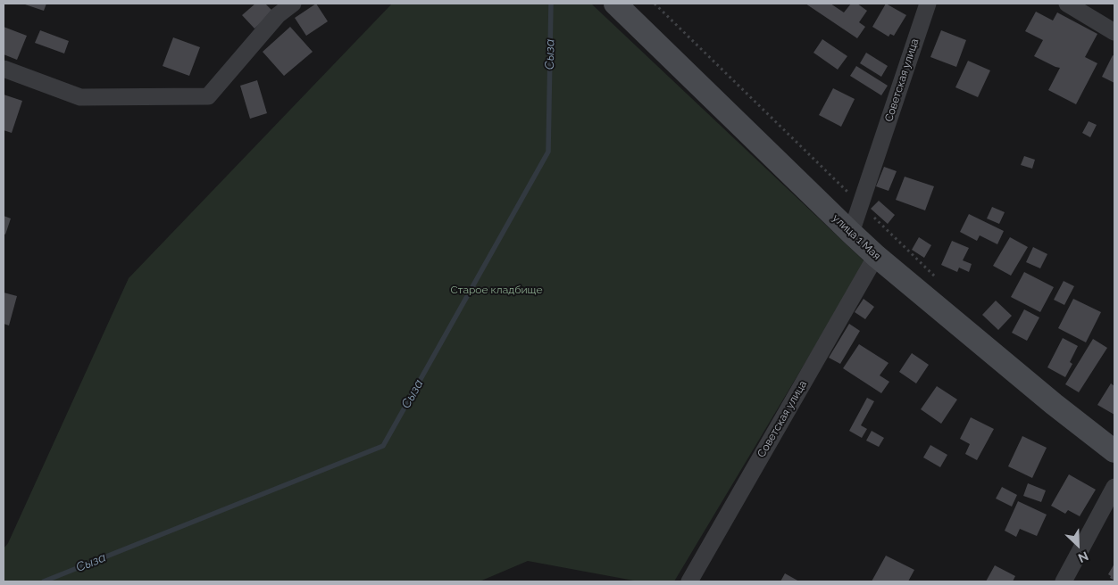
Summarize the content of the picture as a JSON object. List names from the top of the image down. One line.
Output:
{"streets":{"main road":["улица 1 Мая"],"street":["Советская улица"]},"crossings":[["Советская улица","улица 1 Мая"]],"water":["Сыза"],"parks":["Старое кладбище"],"north":"bottom right"}
